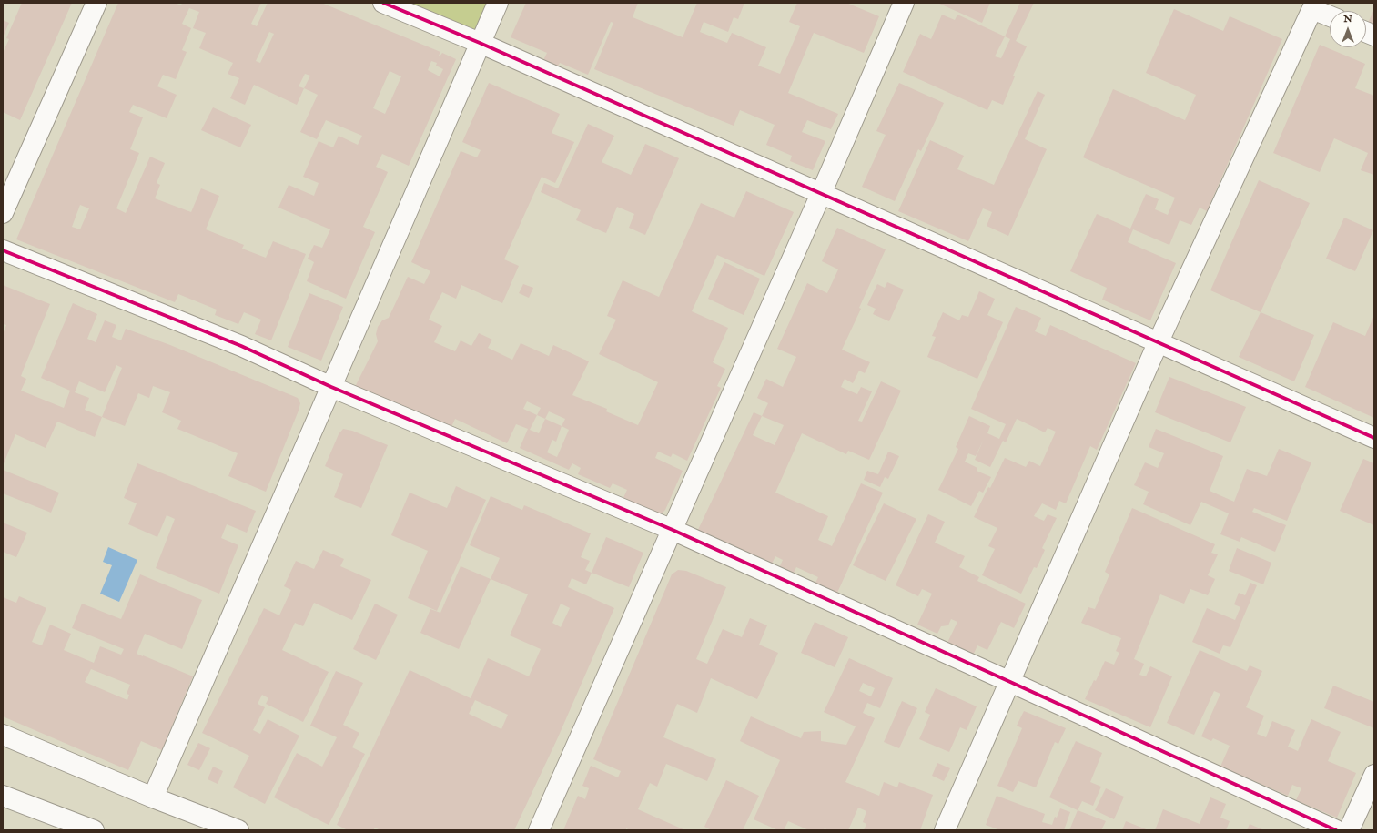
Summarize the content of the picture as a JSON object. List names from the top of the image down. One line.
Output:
{"north":"top"}
